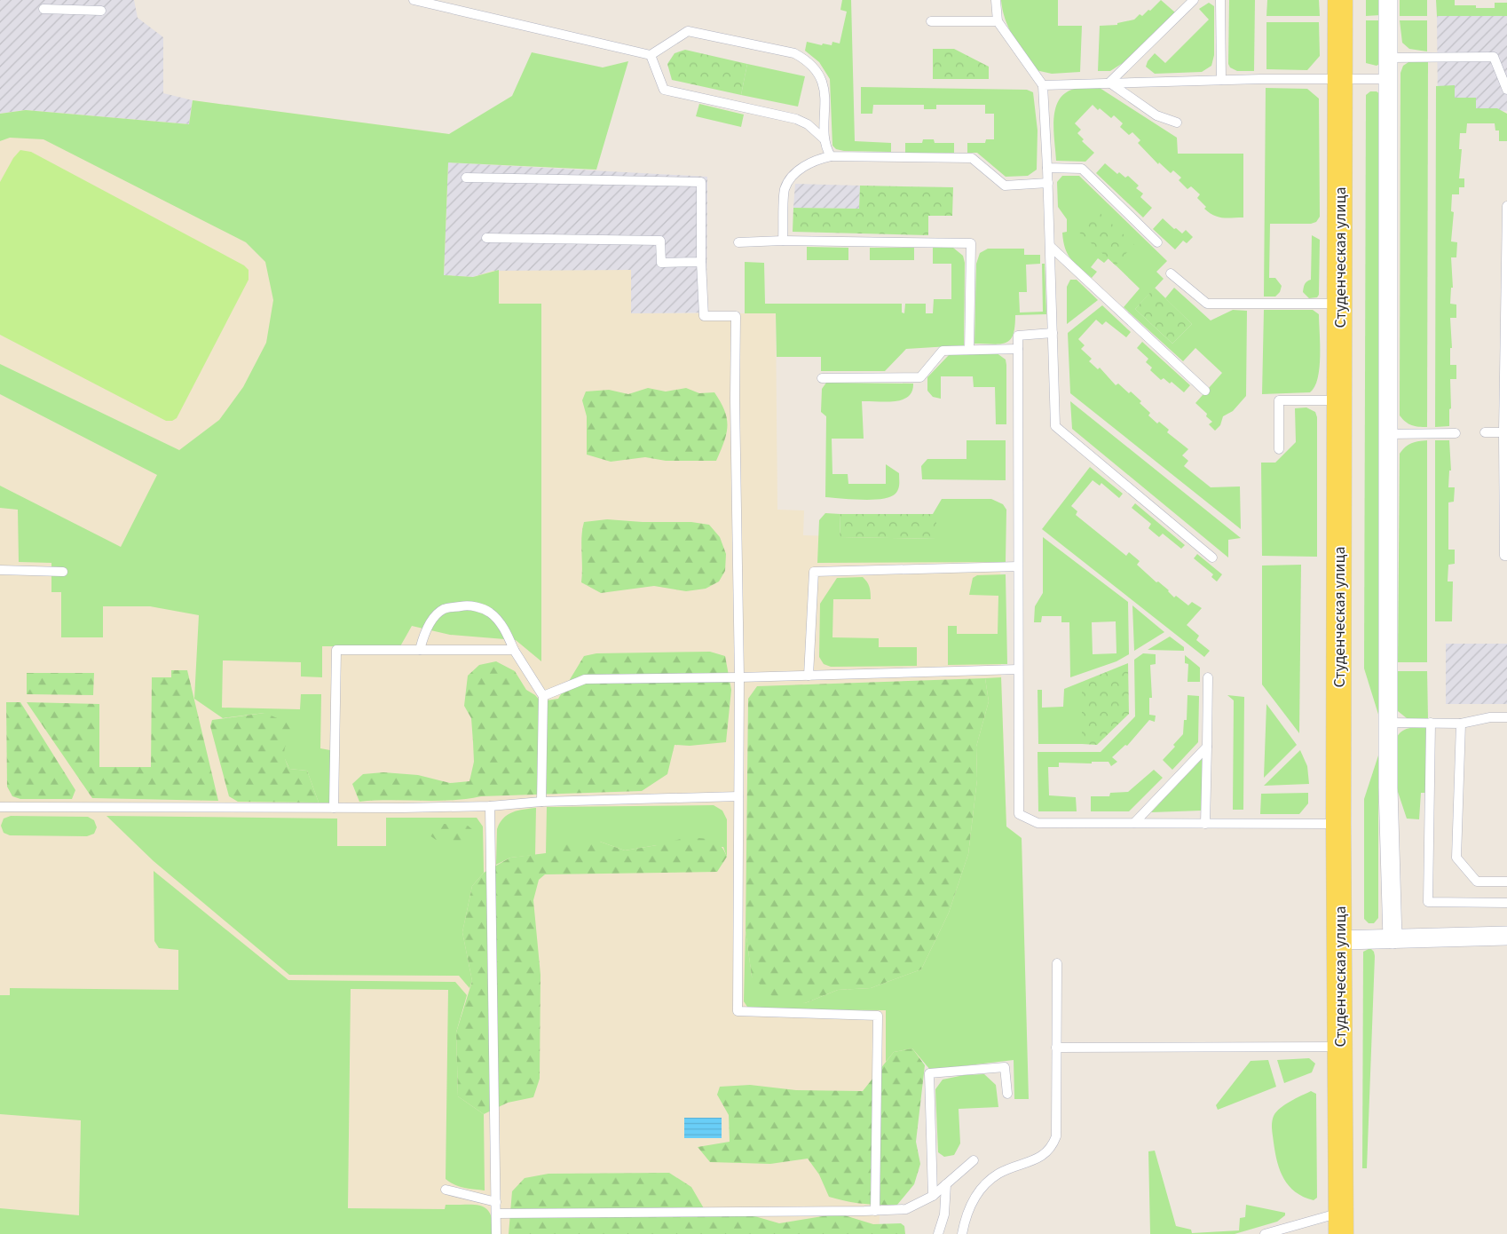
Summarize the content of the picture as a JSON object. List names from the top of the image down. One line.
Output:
{"streets":{"main road":["Студенческая улица"]}}
